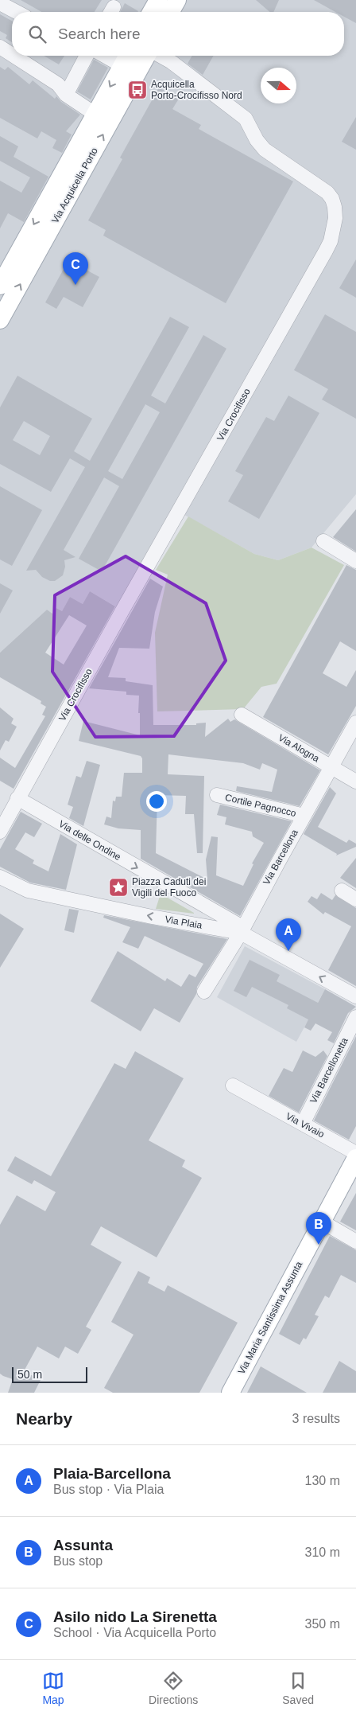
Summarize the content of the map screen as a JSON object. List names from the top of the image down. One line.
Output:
{"streets":{"main road":["Via Acquicella Porto","Via Maria Santissima Assunta"],"street":["Via Crocifisso","Via Alogna","Cortile Pagnocco","Via delle Ondine","Via Barcellona","Via Plaia","Via Barcellonetta","Via Vivaio"]},"crossings":[["Via Crocifisso","Via delle Ondine"],["Via Alogna","Via Barcellona"],["Cortile Pagnocco","Via Barcellona"],["Via delle Ondine","Via Barcellona"],["Via delle Ondine","Via Plaia"],["Via Barcellona","Via Plaia"],["Via Barcellonetta","Via Vivaio"]],"one_way":["Via delle Ondine","Via Plaia"],"places":{"bus stop":["Acquicella Porto-Crocifisso Nord"],"place":["Piazza Caduti dei Vigili del Fuoco"]},"scale_bar":"50 m","north":"right","page":{"search":"Search here","pins":["C","A","B"],"scale":"50 m","heading":["Nearby","3 results"],"list":[{"mark":"A","name":"Plaia-Barcellona","note":"Bus stop · Via Plaia","value":"130 m"},{"mark":"B","name":"Assunta","note":"Bus stop","value":"310 m"},{"mark":"C","name":"Asilo nido La Sirenetta","note":"School · Via Acquicella Porto","value":"350 m"}],"nav":["Map","Directions","Saved"]}}
